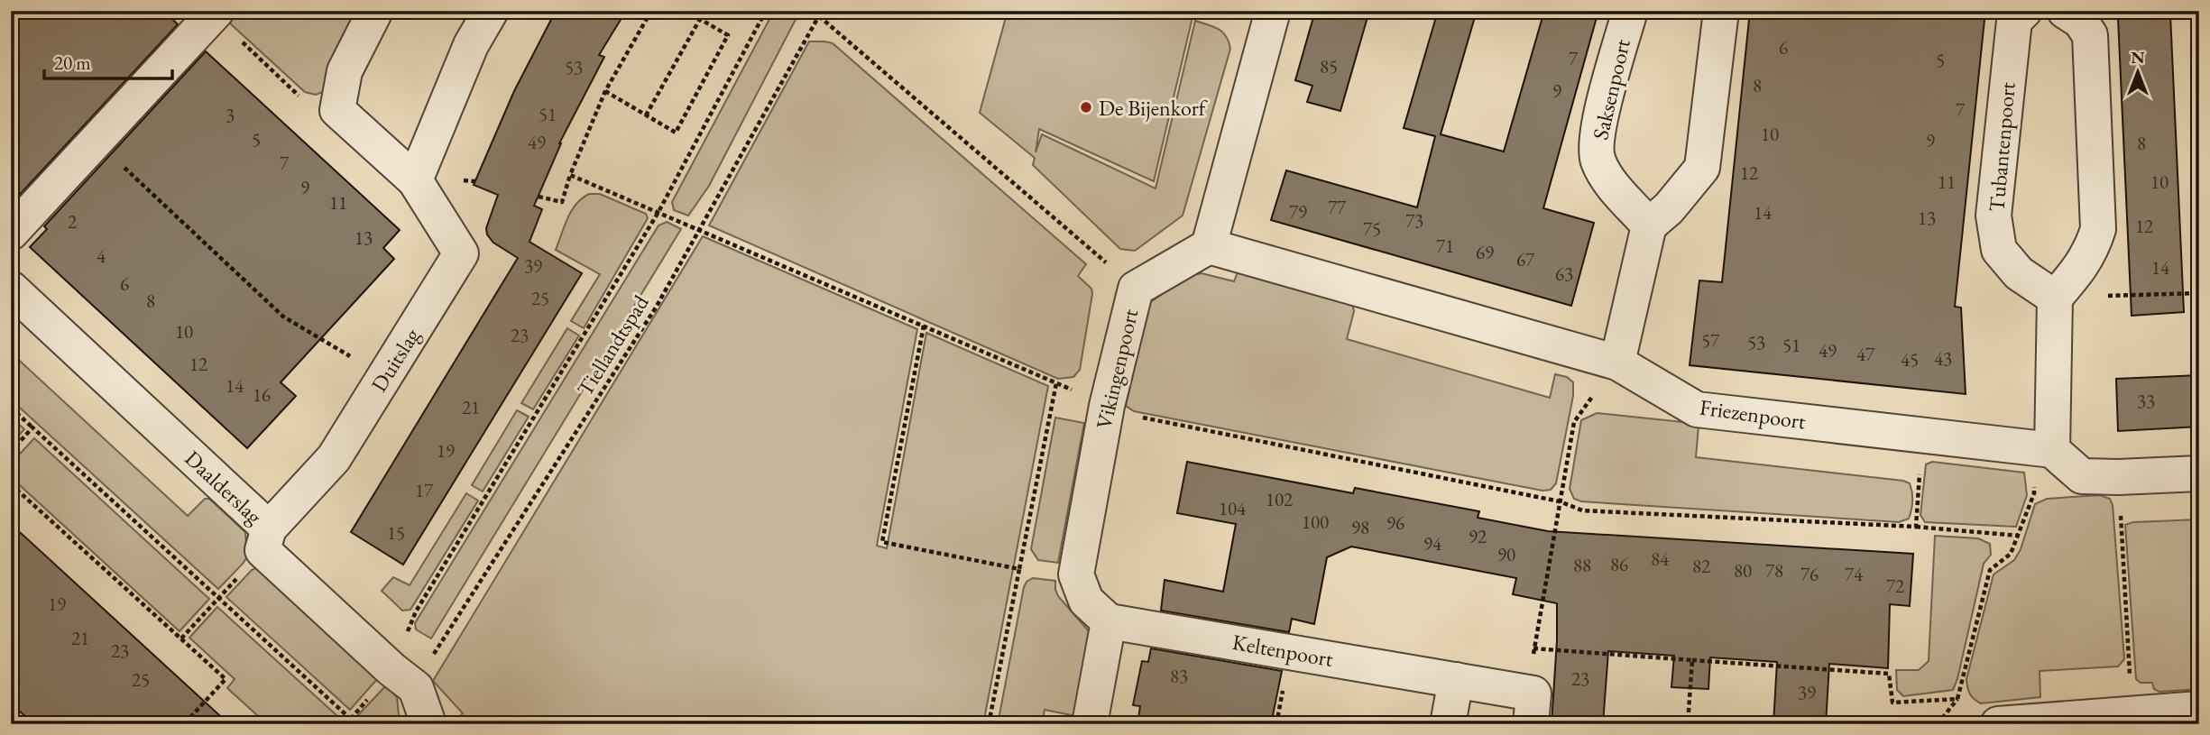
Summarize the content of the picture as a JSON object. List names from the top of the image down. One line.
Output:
{"streets":{"street":["Saksenpoort","Tubantenpoort","Duitslag","Vikingenpoort","Friezenpoort","Daalderslag","Keltenpoort"],"path":["Tiellandtspad"]},"crossings":[["Tiellandtspad","Daalderslag"],["Duitslag","Daalderslag"],["Vikingenpoort","Friezenpoort"],["Vikingenpoort","Keltenpoort"]],"places":["De Bijenkorf"],"house_numbers":["6","7","5","85","53","8","9","7","51","3","10","5","9","49","8","7","12","11","10","9","11","77","79","14","13","73","2","12","75","13","71","69","4","67","39","14","63","6","25","8","10","23","57","53","51","49","47","43","45","12","14","16","33","21","19","17","102","104","100","96","98","15","92","94","90","84","86","88","82","80","78","76","74","72","19","21","23","83","23","25","39"],"scale_bar":"20 m","north":"top"}
